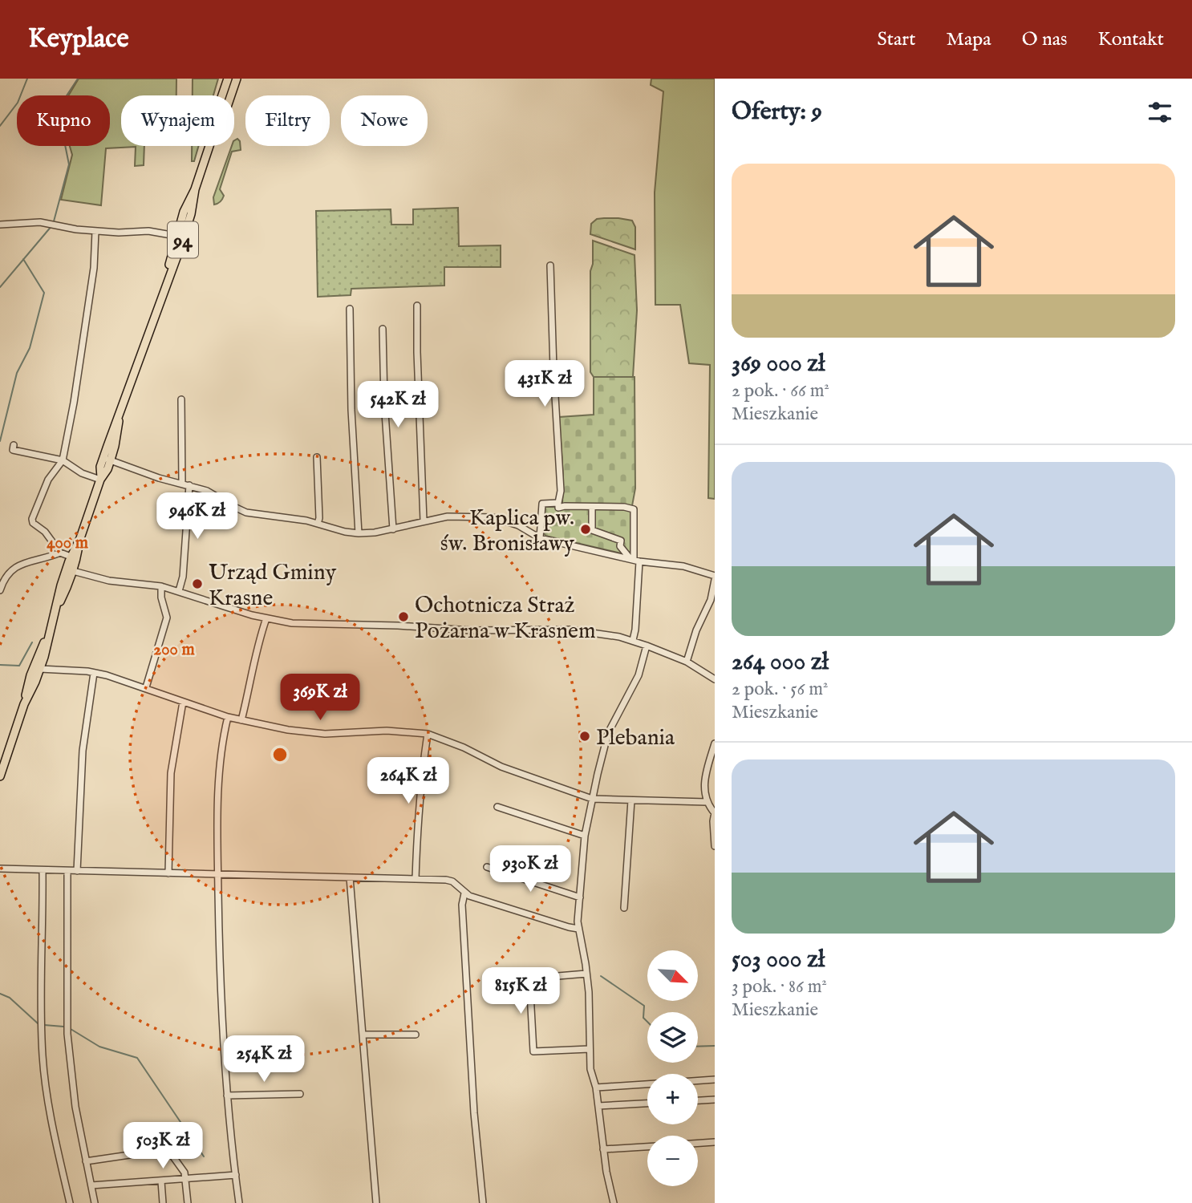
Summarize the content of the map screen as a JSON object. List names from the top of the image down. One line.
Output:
{"streets":{"main road":["94"]},"places":["Kaplica pw. św. Bronisławy","Urząd Gminy Krasne","Ochotnicza Straż Pożarna w Krasnem","Plebania"],"north":"bottom right","page":{"header":"Keyplace","nav":["Start","Mapa","O nas","Kontakt"],"heading":"Oferty: 9","chip":["Kupno","Wynajem","Filtry","Nowe"],"list":[{"name":"369 000 zł","note":"2 pok. · 66 m² · Mieszkanie"},{"name":"264 000 zł","note":"2 pok. · 56 m² · Mieszkanie"},{"name":"503 000 zł","note":"3 pok. · 86 m² · Mieszkanie"}],"price":["431K zł","542K zł","946K zł","369K zł","264K zł","930K zł","815K zł","254K zł","503K zł"],"map_buttons":["+","−"]},"rings":["400 m","200 m"]}
